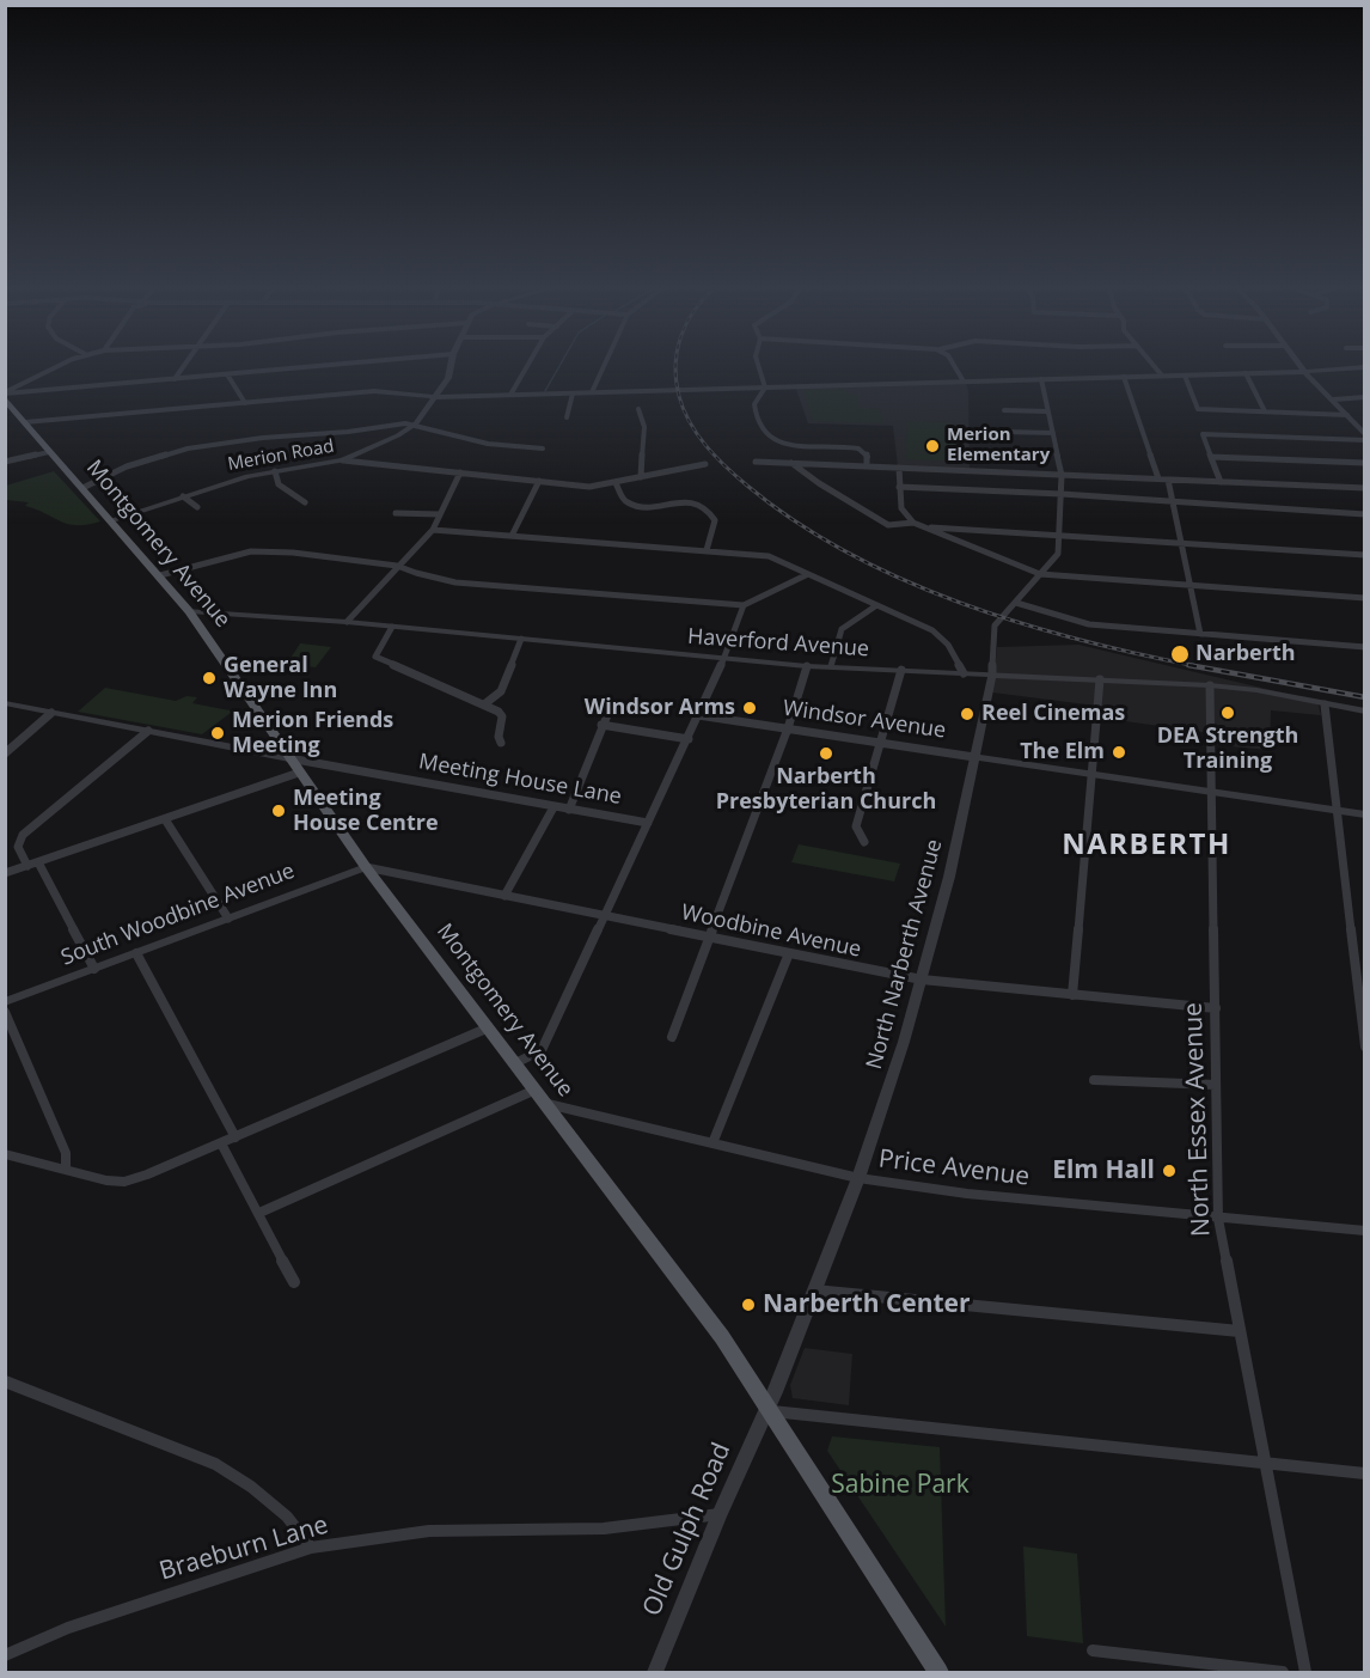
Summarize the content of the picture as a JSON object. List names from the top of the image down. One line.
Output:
{"streets":{"main road":["Montgomery Avenue"],"street":["Merion Road","Haverford Avenue","Windsor Avenue","Meeting House Lane","South Woodbine Avenue","Woodbine Avenue","North Narberth Avenue","North Essex Avenue","Price Avenue","Old Gulph Road","Braeburn Lane"]},"crossings":[["Merion Road","Montgomery Avenue"],["Montgomery Avenue","Haverford Avenue"],["Montgomery Avenue","Meeting House Lane"],["Montgomery Avenue","South Woodbine Avenue"],["Montgomery Avenue","Woodbine Avenue"],["Montgomery Avenue","Price Avenue"],["Montgomery Avenue","Old Gulph Road"],["Haverford Avenue","North Narberth Avenue"],["Haverford Avenue","North Essex Avenue"],["Windsor Avenue","North Narberth Avenue"],["Windsor Avenue","North Essex Avenue"],["South Woodbine Avenue","Woodbine Avenue"],["Woodbine Avenue","North Narberth Avenue"],["Woodbine Avenue","North Essex Avenue"],["North Narberth Avenue","Price Avenue"],["North Narberth Avenue","Old Gulph Road"],["North Essex Avenue","Price Avenue"],["Old Gulph Road","Braeburn Lane"]],"districts":["NARBERTH"],"parks":["Sabine Park"],"places":["Merion Elementary","Narberth","General Wayne Inn","Windsor Arms","DEA Strength Training","Reel Cinemas","Merion Friends Meeting","The Elm","Narberth Presbyterian Church","Meeting House Centre","Elm Hall","Narberth Center"]}
